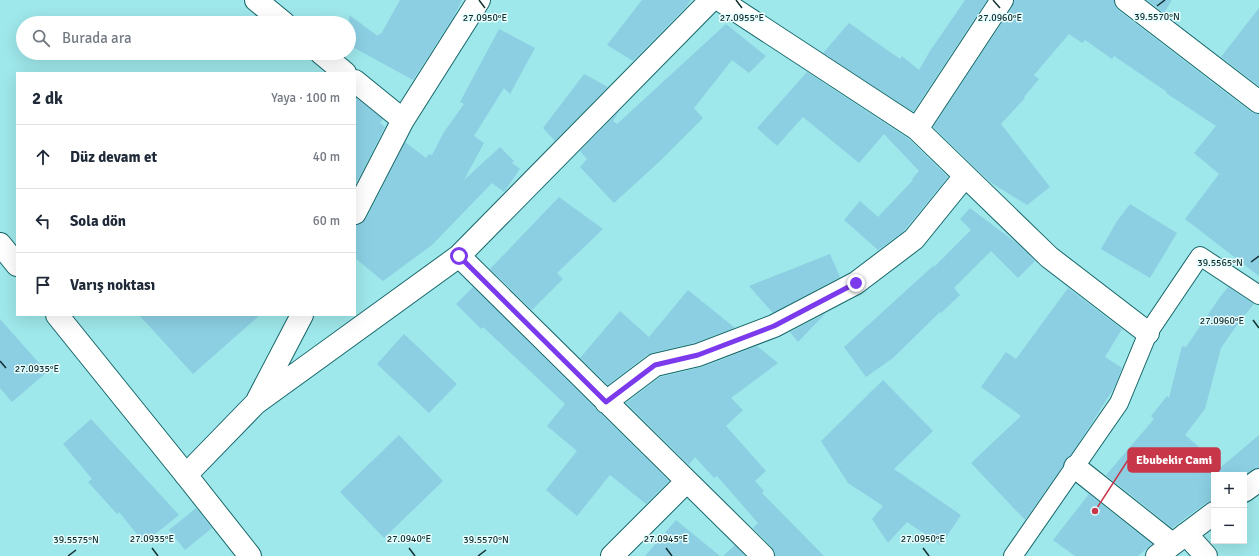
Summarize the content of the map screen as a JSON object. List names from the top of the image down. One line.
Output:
{"places":["Ebubekir Cami"],"page":{"search":"Burada ara","heading":["2 dk","Yaya · 100 m"],"list":[["Düz devam et","40 m"],["Sola dön","60 m"],"Varış noktası"],"map_buttons":["+","−"]},"coordinates":["39.5570°N","27.0950°E","27.0955°E","27.0960°E","39.5565°N","27.0935°E","27.0940°E","27.0945°E","39.5575°N"]}
